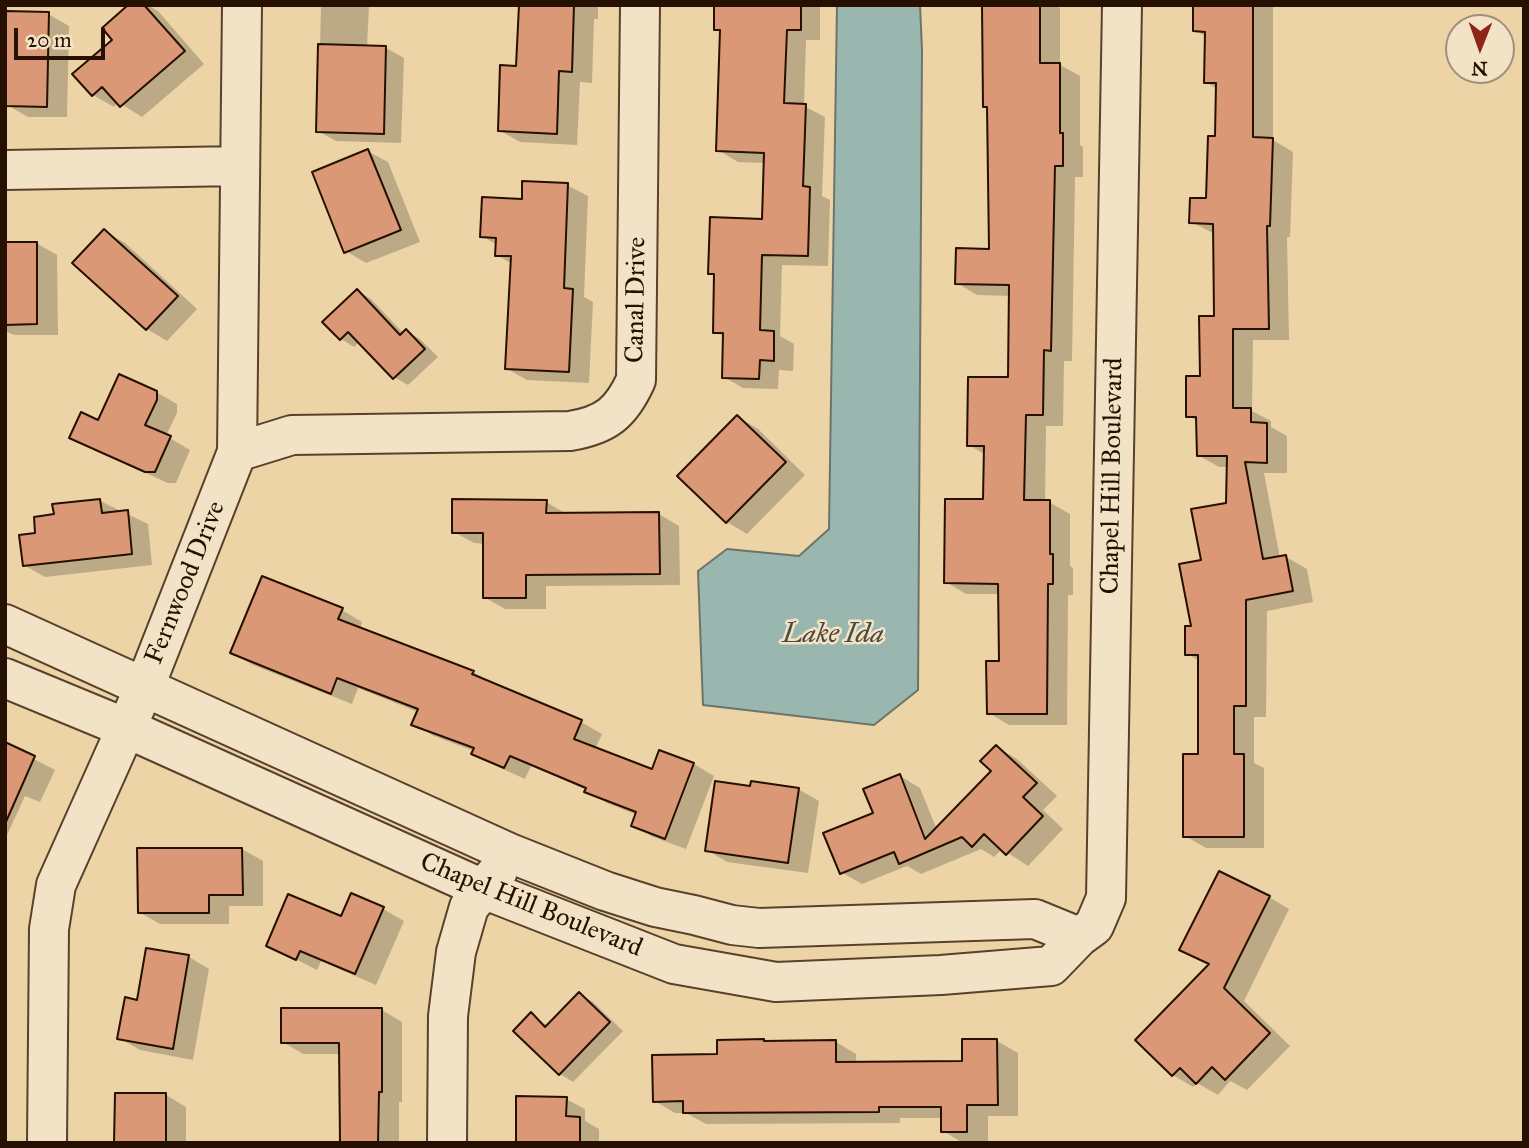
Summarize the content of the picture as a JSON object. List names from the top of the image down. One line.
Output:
{"streets":{"street":["Canal Drive","Chapel Hill Boulevard","Fernwood Drive"]},"crossings":[["Canal Drive","Fernwood Drive"],["Chapel Hill Boulevard","Fernwood Drive"]],"water":["Lake Ida"],"scale_bar":"20 m","north":"bottom"}
